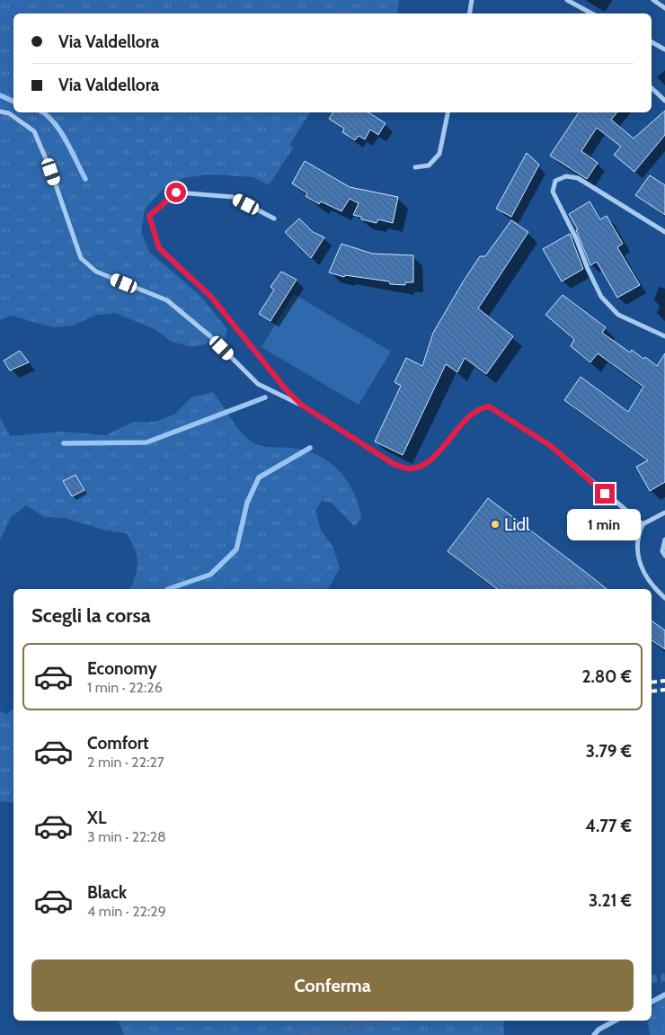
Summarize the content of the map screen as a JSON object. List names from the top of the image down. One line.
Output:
{"places":["Lidl"],"page":{"banner":["Via Valdellora","Via Valdellora"],"bubble":"1 min","heading":"Scegli la corsa","list":[{"name":"Economy","note":"1 min · 22:26","value":"2.80 €"},{"name":"Comfort","note":"2 min · 22:27","value":"3.79 €"},{"name":"XL","note":"3 min · 22:28","value":"4.77 €"},{"name":"Black","note":"4 min · 22:29","value":"3.21 €"}],"buttons":"Conferma"}}
